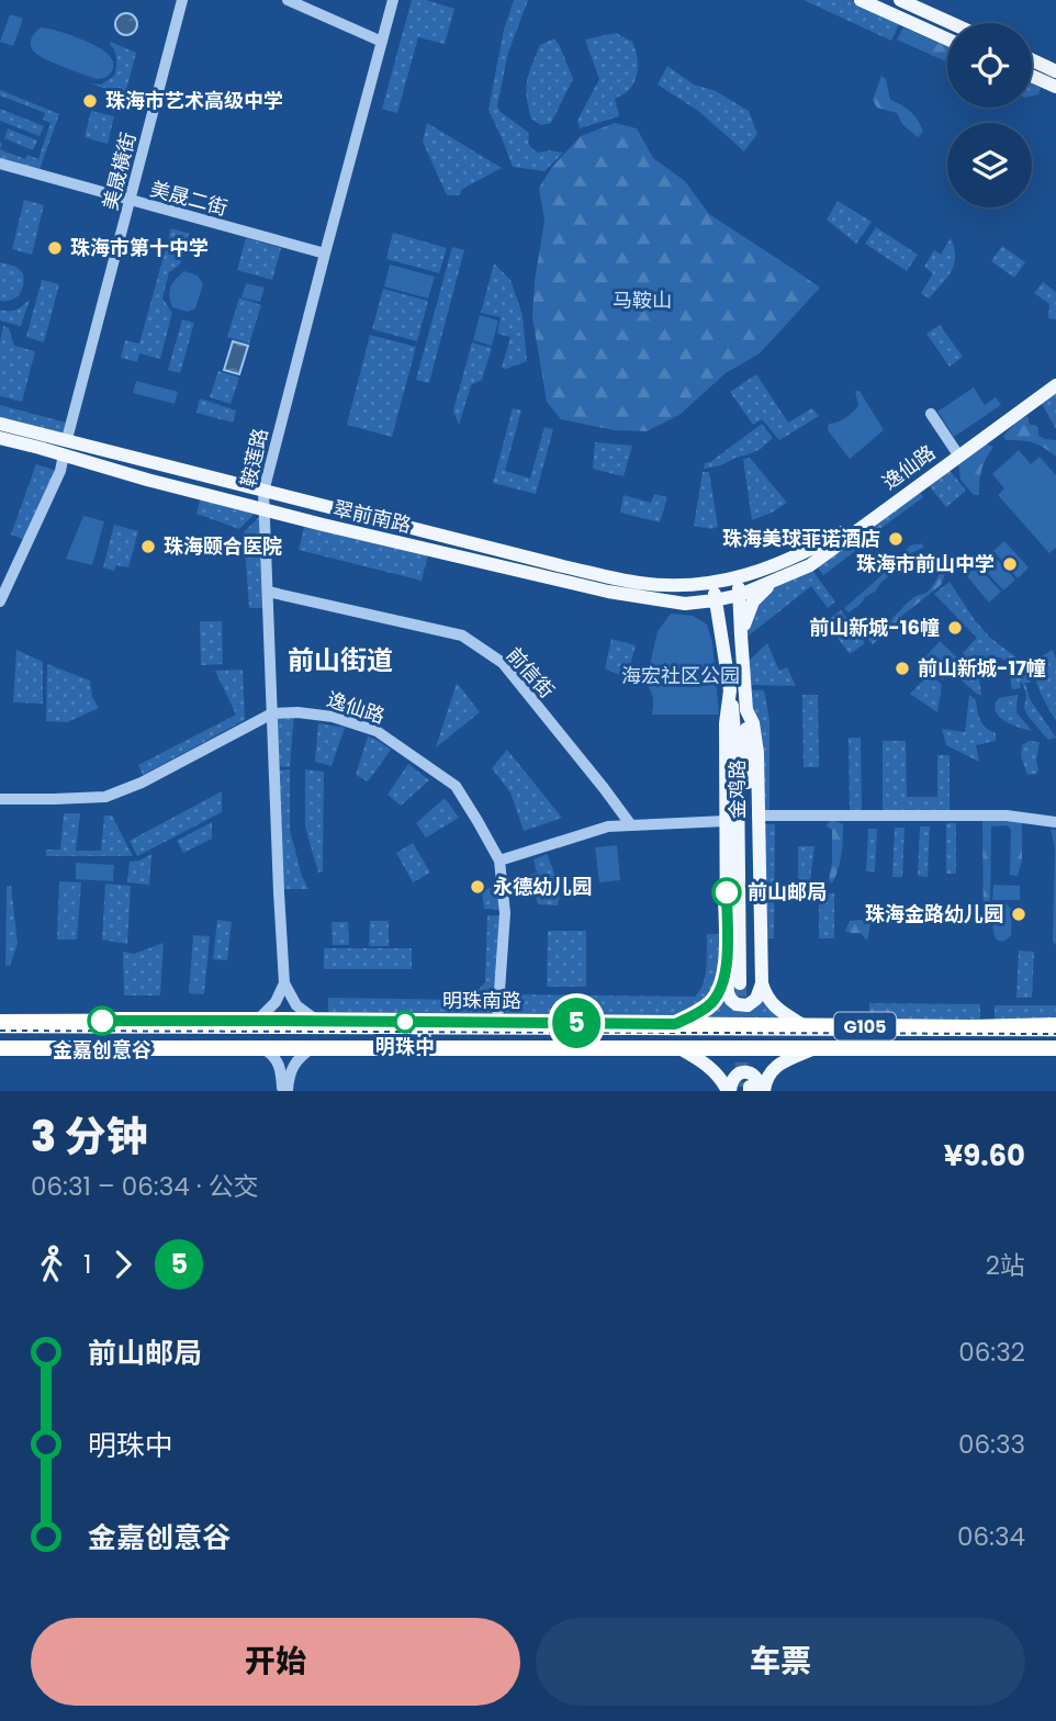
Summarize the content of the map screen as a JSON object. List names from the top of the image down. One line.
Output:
{"streets":{"highway":["明珠南路","G105"],"main road":["逸仙路","翠前南路","金鸡路"],"street":["美晟橫街","美晟二街","鞍莲路","前信街"]},"crossings":[["美晟橫街","美晟二街"],["美晟橫街","翠前南路"],["美晟二街","鞍莲路"],["鞍莲路","逸仙路"],["鞍莲路","翠前南路"],["鞍莲路","前信街"],["逸仙路","翠前南路"],["逸仙路","金鸡路"],["逸仙路","明珠南路"],["翠前南路","金鸡路"]],"districts":["前山街道"],"parks":["马鞍山","海宏社区公园"],"places":["珠海市艺术高级中学","珠海市第十中学","珠海美球菲诺酒店","珠海颐合医院","珠海市前山中学","前山新城-16幢","前山新城-17幢","永德幼儿园","前山邮局","珠海金路幼儿园","金嘉创意谷","明珠中"],"lines":["bus line 5"],"page":{"on_map":"5","heading":["3 分钟","06:31 – 06:34 · 公交","¥9.60"],"legs":["1","5","2站"],"list":[{"name":"前山邮局","value":"06:32"},{"name":"明珠中","value":"06:33"},{"name":"金嘉创意谷","value":"06:34"}],"buttons":["开始","车票"]}}
